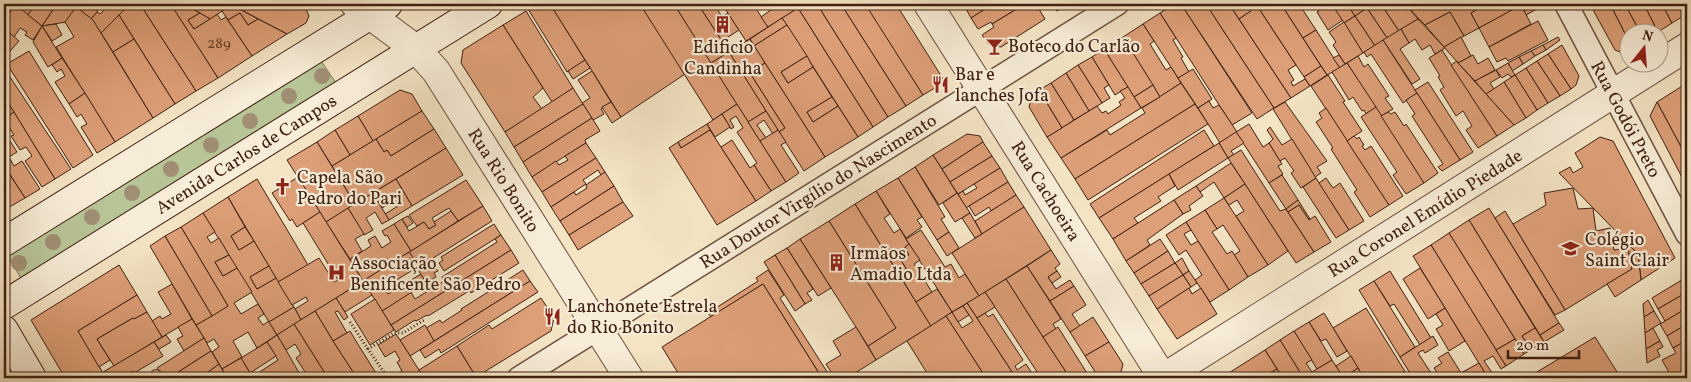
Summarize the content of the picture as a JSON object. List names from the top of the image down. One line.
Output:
{"streets":{"street":["Rua Godói Preto","Avenida Carlos de Campos","Rua Rio Bonito","Rua Doutor Virgílio do Nascimento","Rua Cachoeira","Rua Coronel Emídio Piedade"]},"crossings":[["Rua Godói Preto","Rua Coronel Emídio Piedade"],["Avenida Carlos de Campos","Rua Rio Bonito"],["Rua Rio Bonito","Rua Doutor Virgílio do Nascimento"],["Rua Doutor Virgílio do Nascimento","Rua Cachoeira"],["Rua Cachoeira","Rua Coronel Emídio Piedade"]],"places":{"building":["Edificio Candinha","Irmãos Amadio Ltda"],"bar":["Boteco do Carlão"],"restaurant":["Bar e lanches Jofa","Lanchonete Estrela do Rio Bonito"],"church":["Capela São Pedro do Pari"],"school or university":["Colégio Saint Clair"],"hospital":["Associação Benificente São Pedro"]},"house_numbers":["289"],"scale_bar":"20 m","north":"top"}
